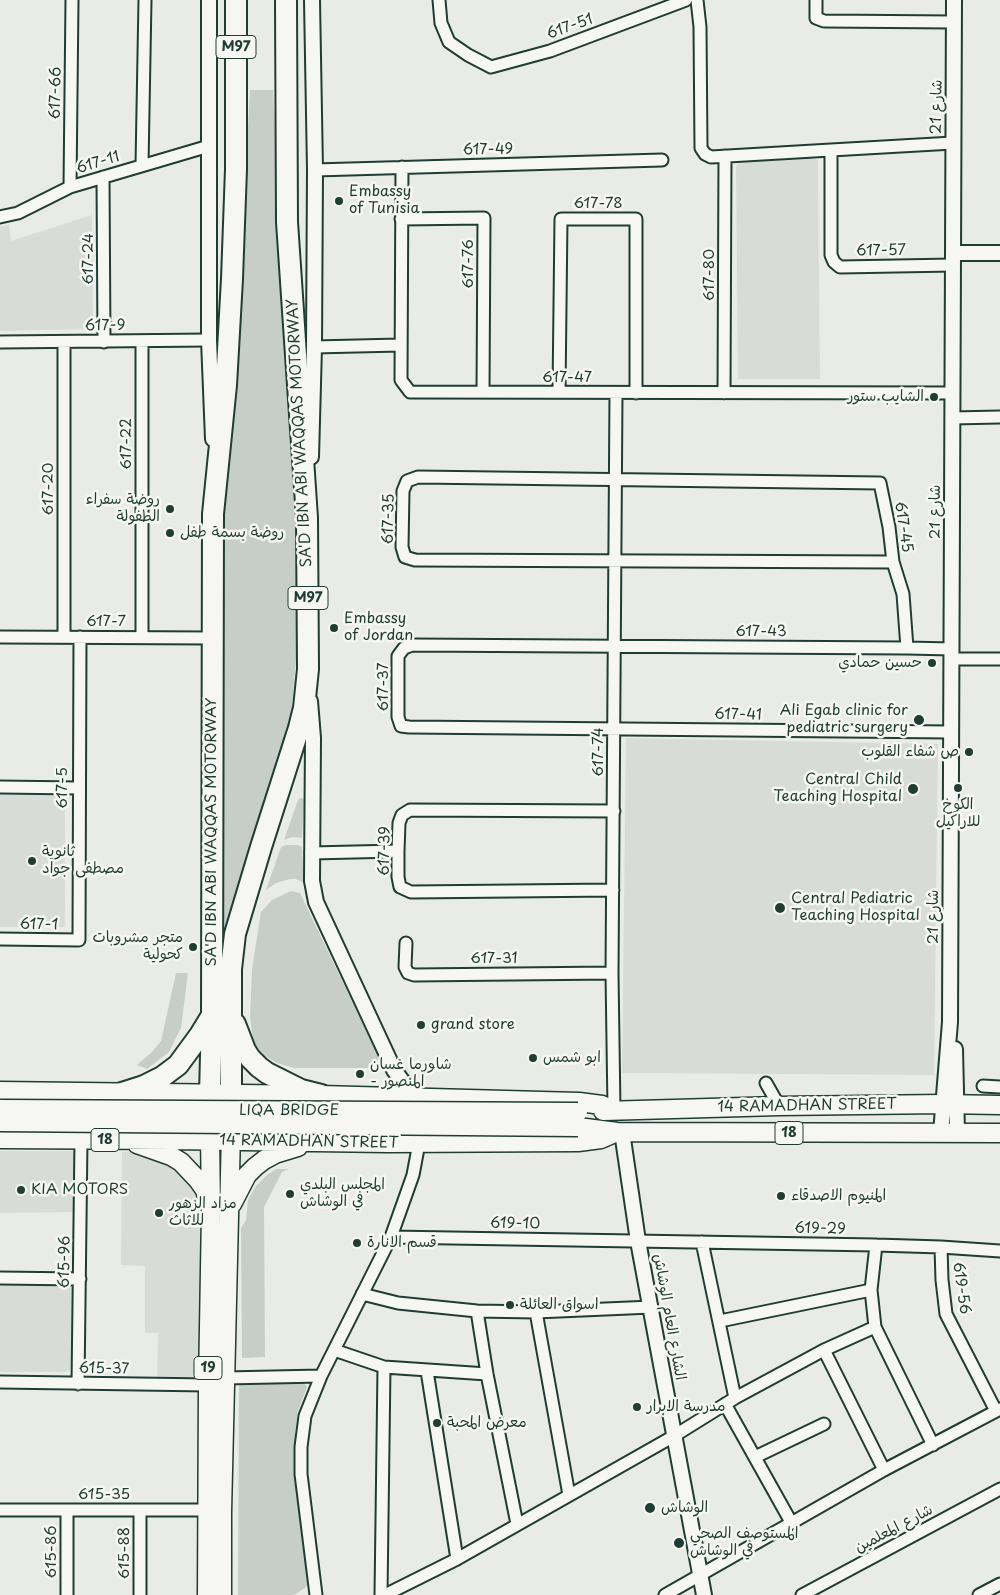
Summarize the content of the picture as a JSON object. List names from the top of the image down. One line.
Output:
{"streets":{"highway":["M97","SA'D IBN ABI WAQQAS MOTORWAY"],"main road":["14 RAMADHAN STREET","LIQA BRIDGE","18","19"],"street":["617-51","617-66","شارع 21","617-49","617-11","617-78","617-57","617-24","617-76","617-80","617-9","617-47","617-22","617-20","617-35","617-45","617-7","617-43","617-37","617-41","617-74","617-5","617-39","617-1","617-31","619-10","619-29","615-96","619-56","الشارع العام الوشاش","615-37","615-35","شارع المعلمين","615-86","615-88"]},"crossings":[["617-66","617-11"],["شارع 21","617-57"],["شارع 21","617-47"],["شارع 21","617-43"],["شارع 21","617-41"],["شارع 21","14 RAMADHAN STREET"],["617-49","617-47"],["617-11","617-24"],["617-78","617-47"],["617-24","617-9"],["617-76","617-47"],["617-80","617-47"],["617-9","617-22"],["617-9","617-20"],["617-47","617-74"],["SA'D IBN ABI WAQQAS MOTORWAY","617-7"],["SA'D IBN ABI WAQQAS MOTORWAY","14 RAMADHAN STREET"],["617-22","617-7"],["617-20","617-7"],["617-35","617-45"],["617-35","617-74"],["617-45","617-74"],["617-7","617-5"],["617-43","617-37"],["617-43","617-74"],["617-37","617-41"],["617-37","617-74"],["617-41","617-74"],["617-74","617-39"],["617-74","617-31"],["617-74","14 RAMADHAN STREET"],["617-5","617-1"],["14 RAMADHAN STREET","LIQA BRIDGE"],["14 RAMADHAN STREET","615-96"],["14 RAMADHAN STREET","الشارع العام الوشاش"],["14 RAMADHAN STREET","19"],["619-10","619-29"],["619-10","الشارع العام الوشاش"],["619-29","619-56"],["619-29","الشارع العام الوشاش"],["615-96","615-37"],["19","615-37"],["19","615-35"],["615-35","615-86"],["615-35","615-88"]],"places":["Embassy of Tunisia","الشايب ستور","روضة سفراء الطفولة","روضة بسمة طفل","Embassy of Jordan","حسين حمادي","Ali Egab clinic for pediatric surgery","ص شفاء القلوب","الكوخ للاراكيل","Central Child Teaching Hospital","ثانوية مصطفى جواد","Central Pediatric Teaching Hospital","متجر مشروبات كحولية","grand store","ابو شمس","شاورما غسان - المنصور","KIA MOTORS","المجلس البلدي في الوشاش","المنيوم الاصدقاء","مزاد الزهور للاثاث","قسم الانارة","اسواق العائلة","مدرسة الابرار","معرض المحبة","الوشاش","المستوصف الصحي في الوشاش"]}
